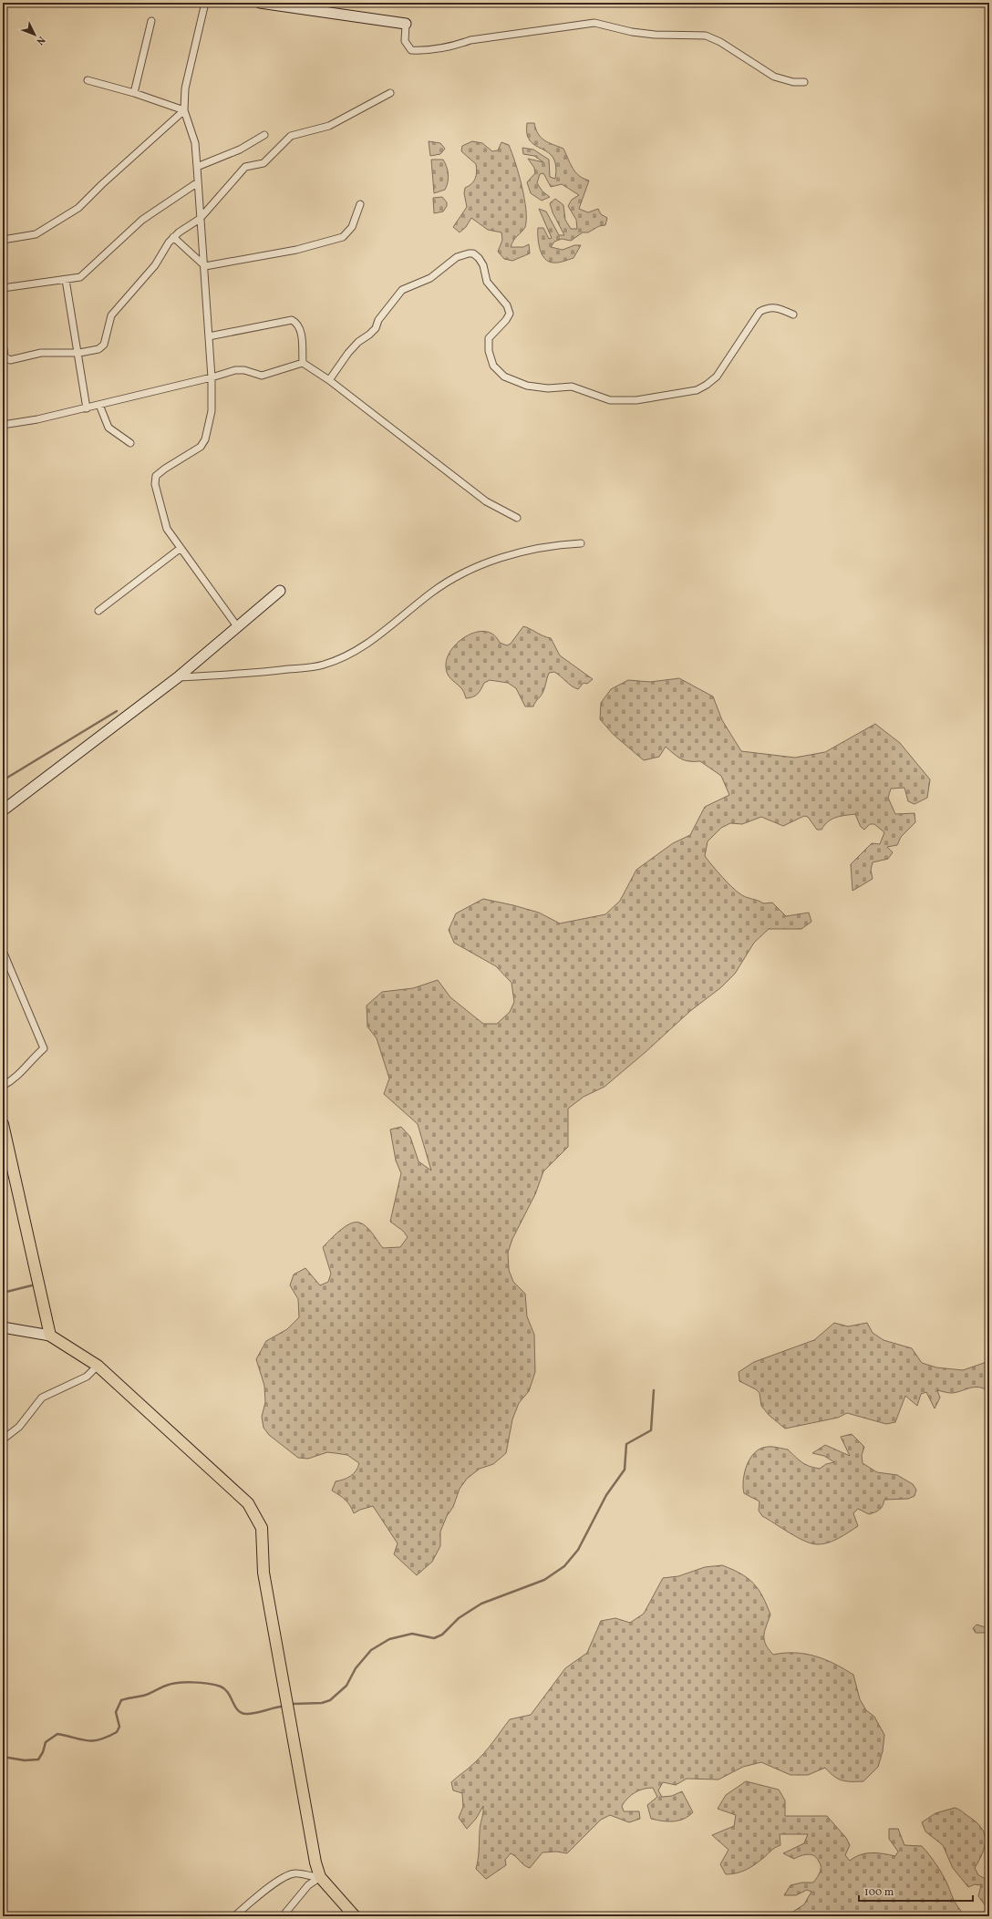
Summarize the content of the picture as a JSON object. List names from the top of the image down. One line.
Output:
{"scale_bar":"100 m","north":"bottom right"}
